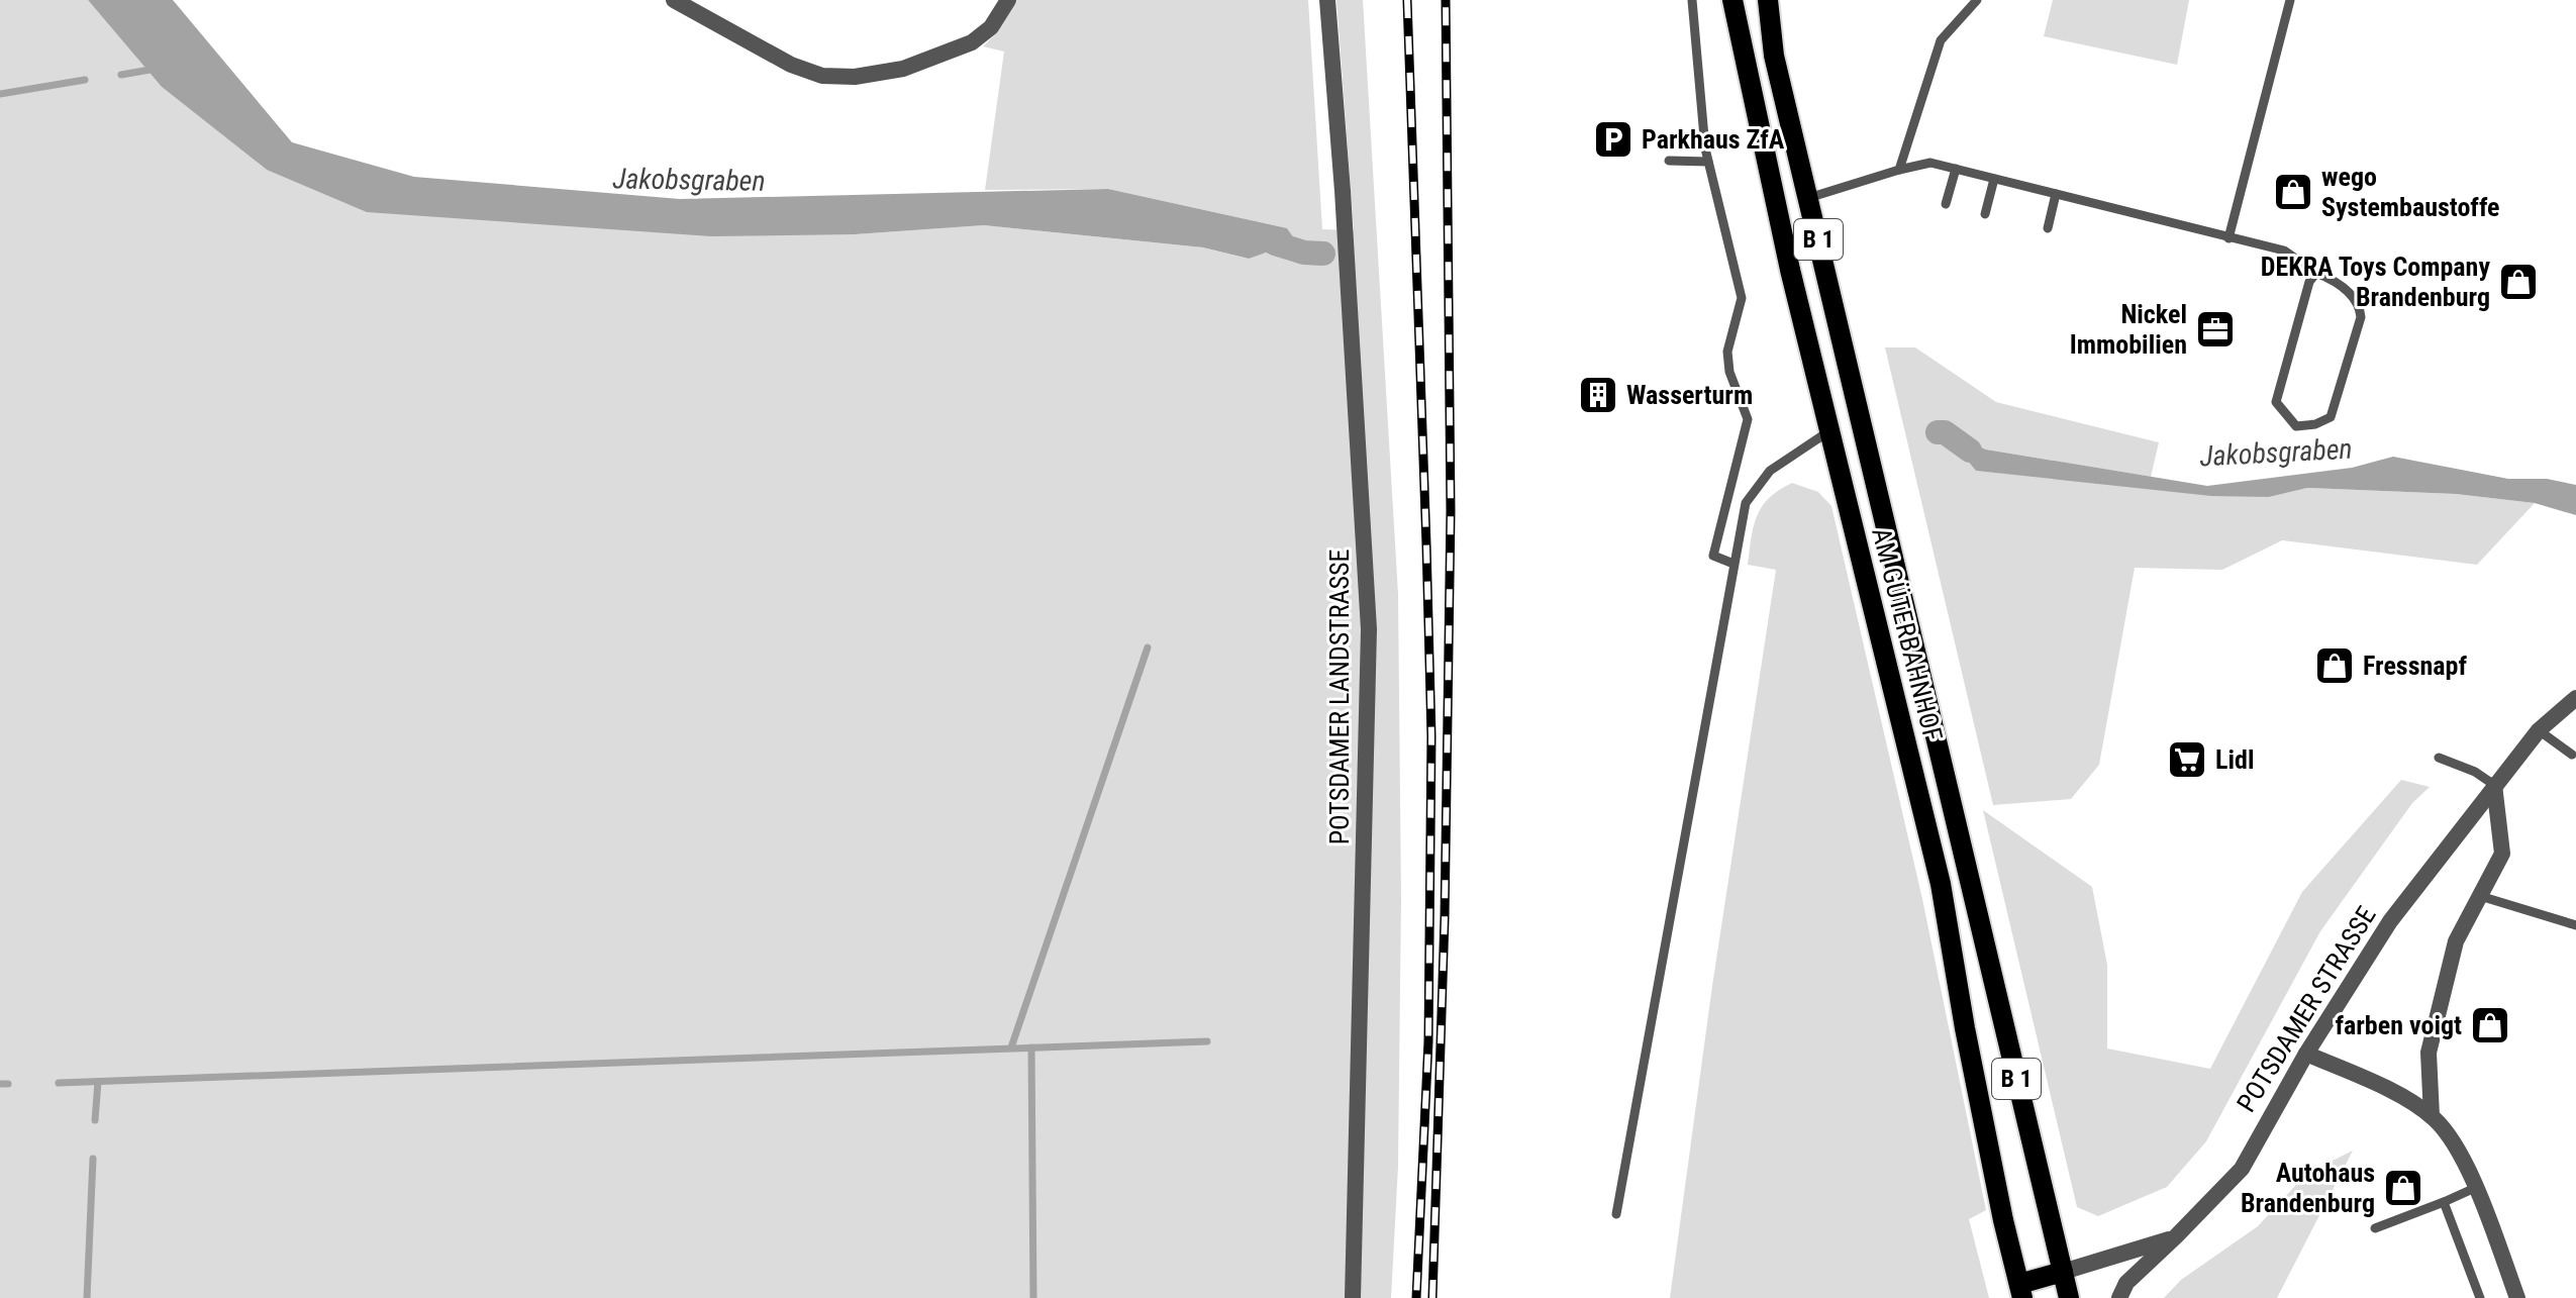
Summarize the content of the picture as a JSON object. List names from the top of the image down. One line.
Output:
{"streets":{"main road":["B 1","AM GÜTERBAHNHOF"],"street":["POTSDAMER LANDSTRASSE","POTSDAMER STRASSE"]},"crossings":[["B 1","AM GÜTERBAHNHOF"],["B 1","POTSDAMER STRASSE"],["AM GÜTERBAHNHOF","POTSDAMER STRASSE"]],"water":["Jakobsgraben"],"places":{"parking":["Parkhaus ZfA"],"shop":["wego Systembaustoffe","DEKRA Toys Company Brandenburg","Fressnapf","farben voigt","Autohaus Brandenburg"],"office":["Nickel Immobilien"],"building":["Wasserturm"],"supermarket":["Lidl"]}}
